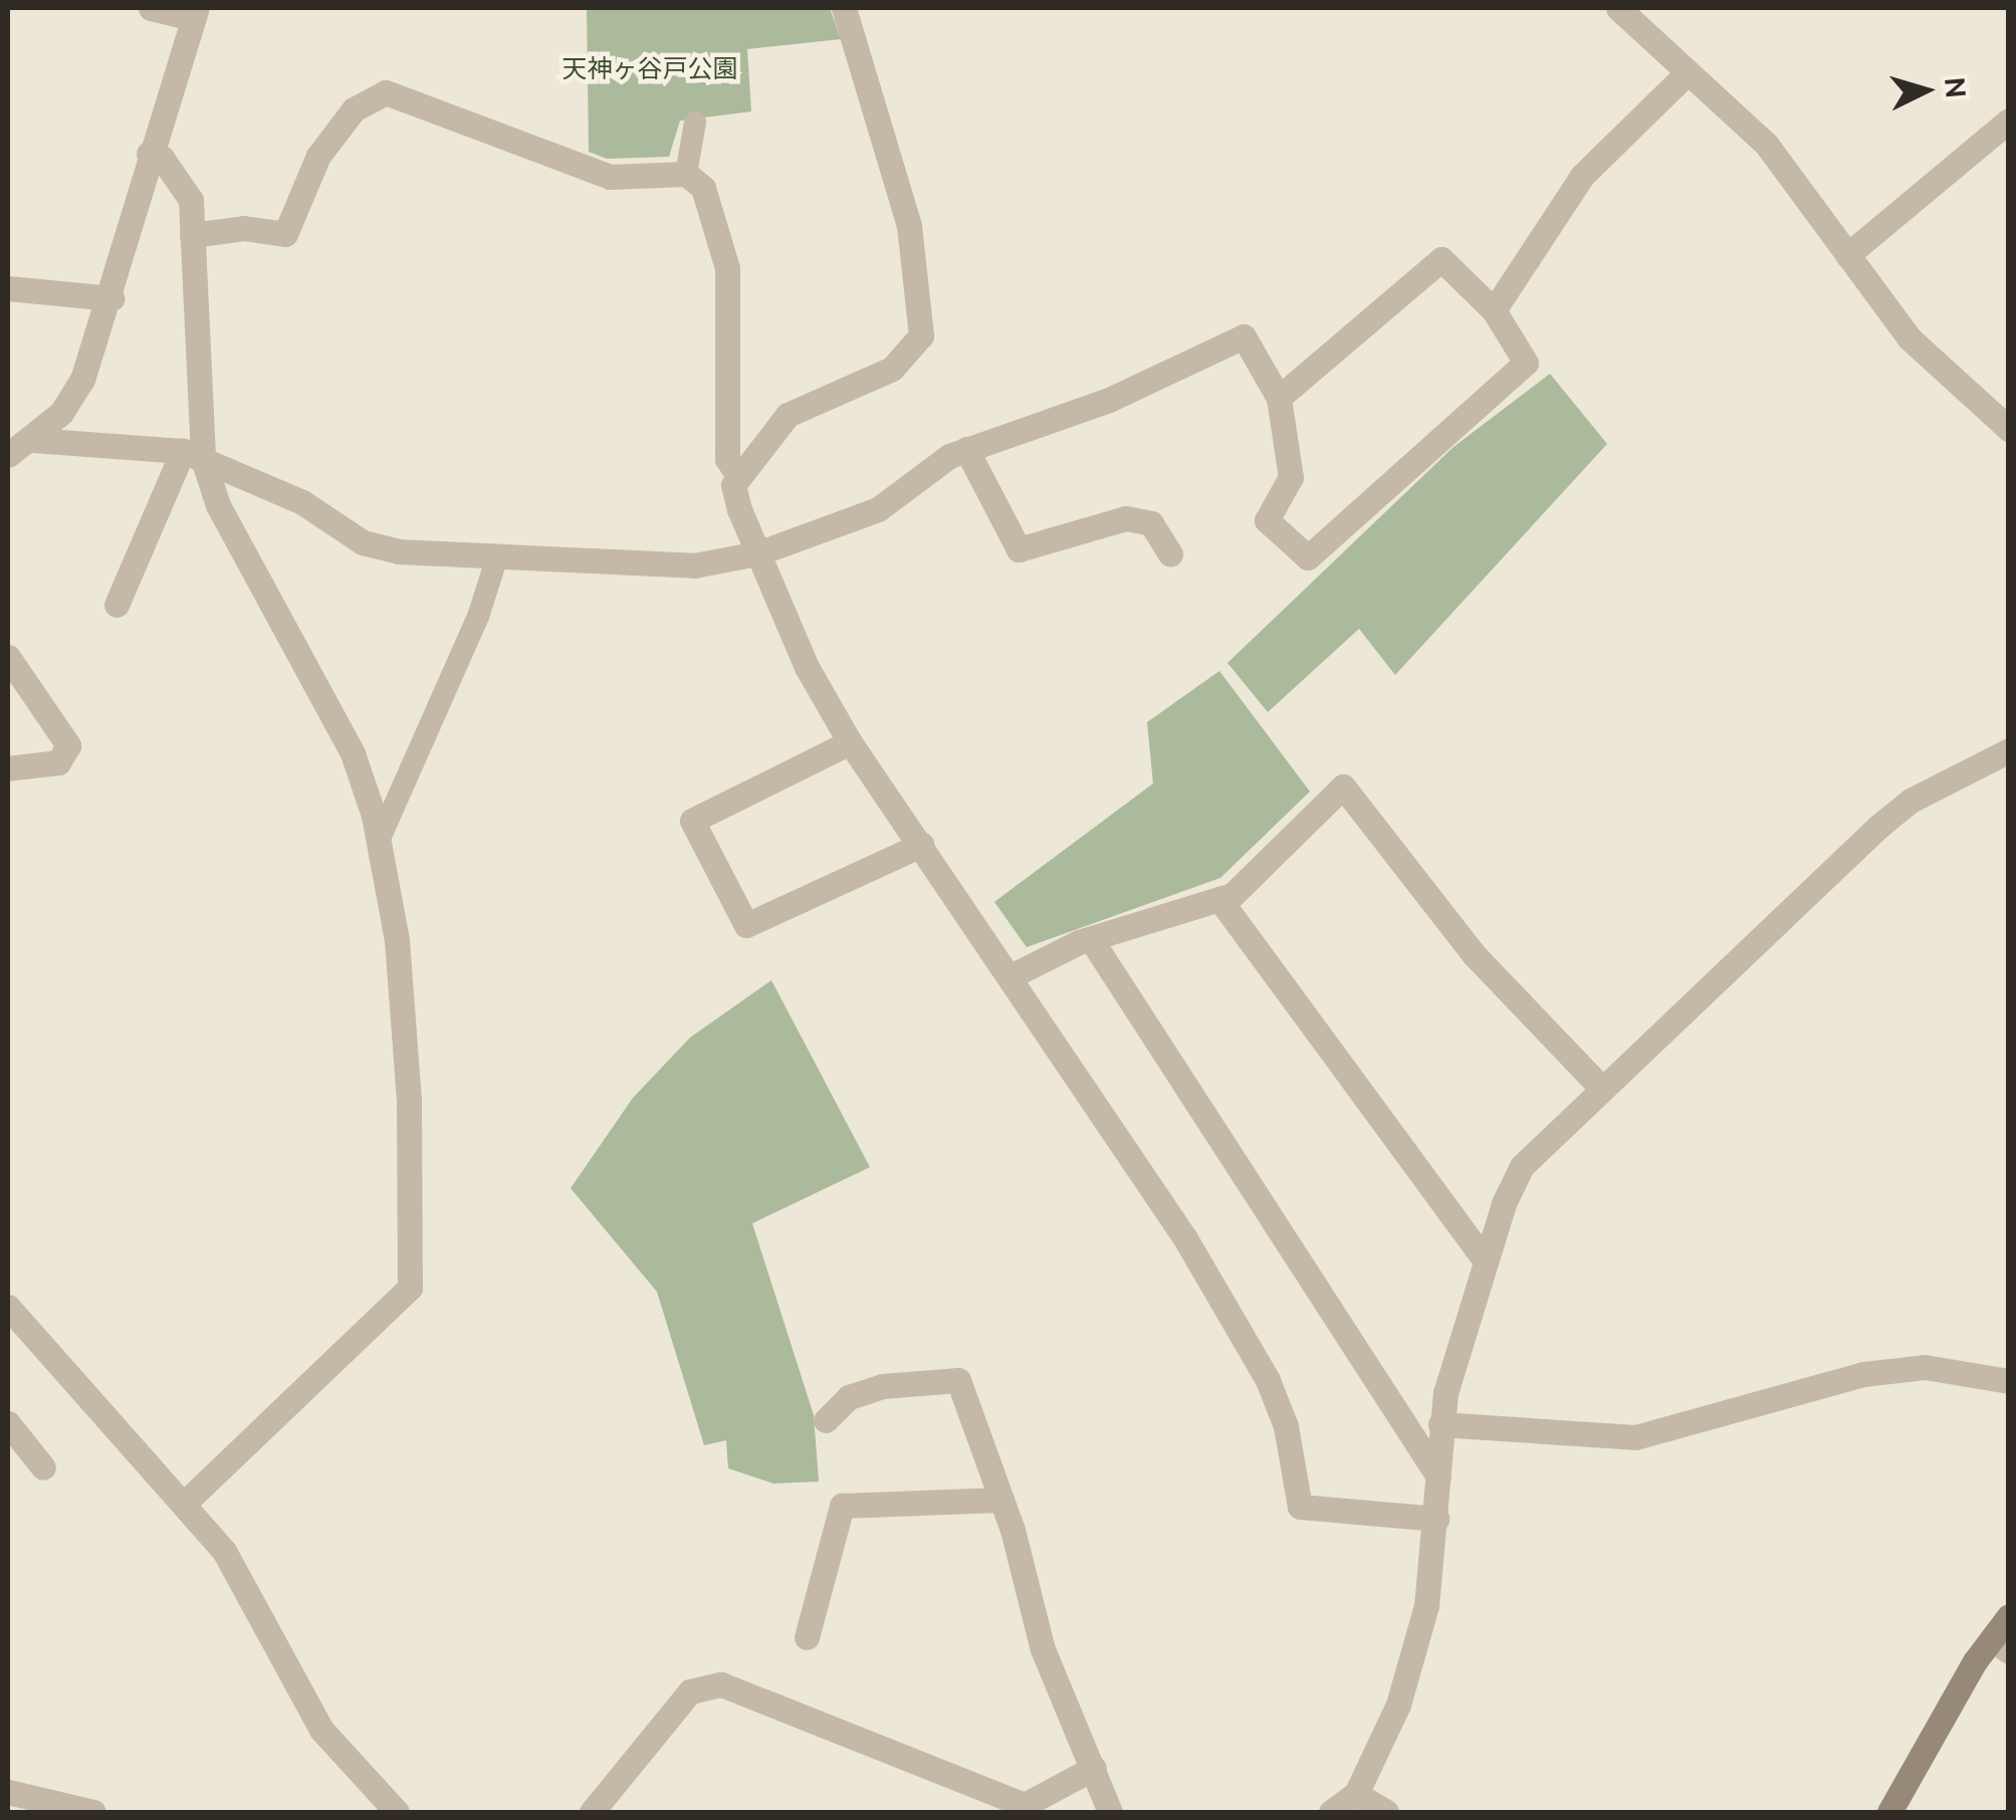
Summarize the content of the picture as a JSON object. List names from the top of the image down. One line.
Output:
{"parks":["天神ヶ谷戸公園"],"north":"right"}
